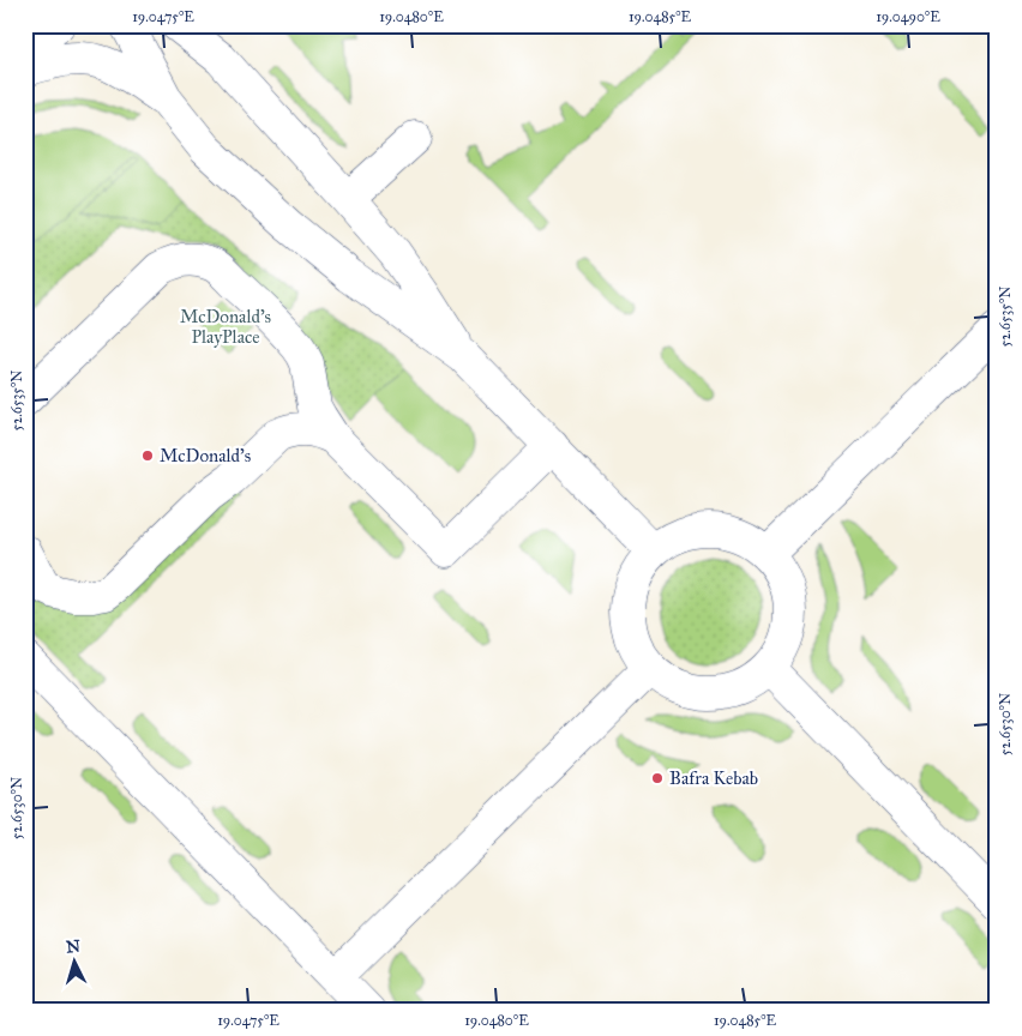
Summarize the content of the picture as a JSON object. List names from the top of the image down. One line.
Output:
{"parks":["McDonald's PlayPlace"],"places":["McDonald's","Bafra Kebab"],"north":"top","coordinates":["19.0475°E","19.0480°E","19.0485°E","19.0490°E","52.6535°N","52.6530°N"]}
